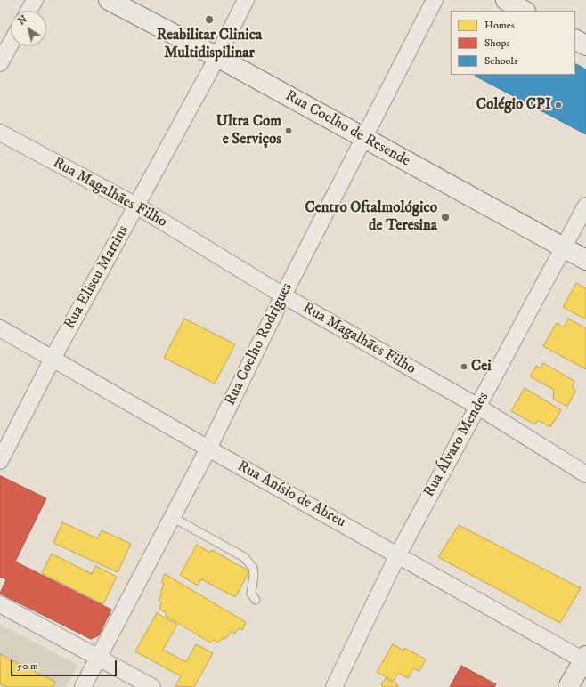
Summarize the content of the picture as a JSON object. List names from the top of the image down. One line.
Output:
{"streets":{"main road":["Rua Coelho de Resende"],"street":["Rua Magalhães Filho","Rua Eliseu Martins","Rua Coelho Rodrigues","Rua Álvaro Mendes","Rua Anísio de Abreu"]},"crossings":[["Rua Coelho de Resende","Rua Eliseu Martins"],["Rua Coelho de Resende","Rua Coelho Rodrigues"],["Rua Coelho de Resende","Rua Álvaro Mendes"],["Rua Magalhães Filho","Rua Eliseu Martins"],["Rua Magalhães Filho","Rua Coelho Rodrigues"],["Rua Magalhães Filho","Rua Álvaro Mendes"],["Rua Eliseu Martins","Rua Anísio de Abreu"],["Rua Coelho Rodrigues","Rua Anísio de Abreu"],["Rua Álvaro Mendes","Rua Anísio de Abreu"]],"places":["Reabilitar Clinica Multidispilinar","Colégio CPI","Ultra Com e Serviços","Centro Oftalmológico de Teresina","Cei"],"legend":["Homes","Shops","Schools"],"scale_bar":"50 m","north":"top left"}
